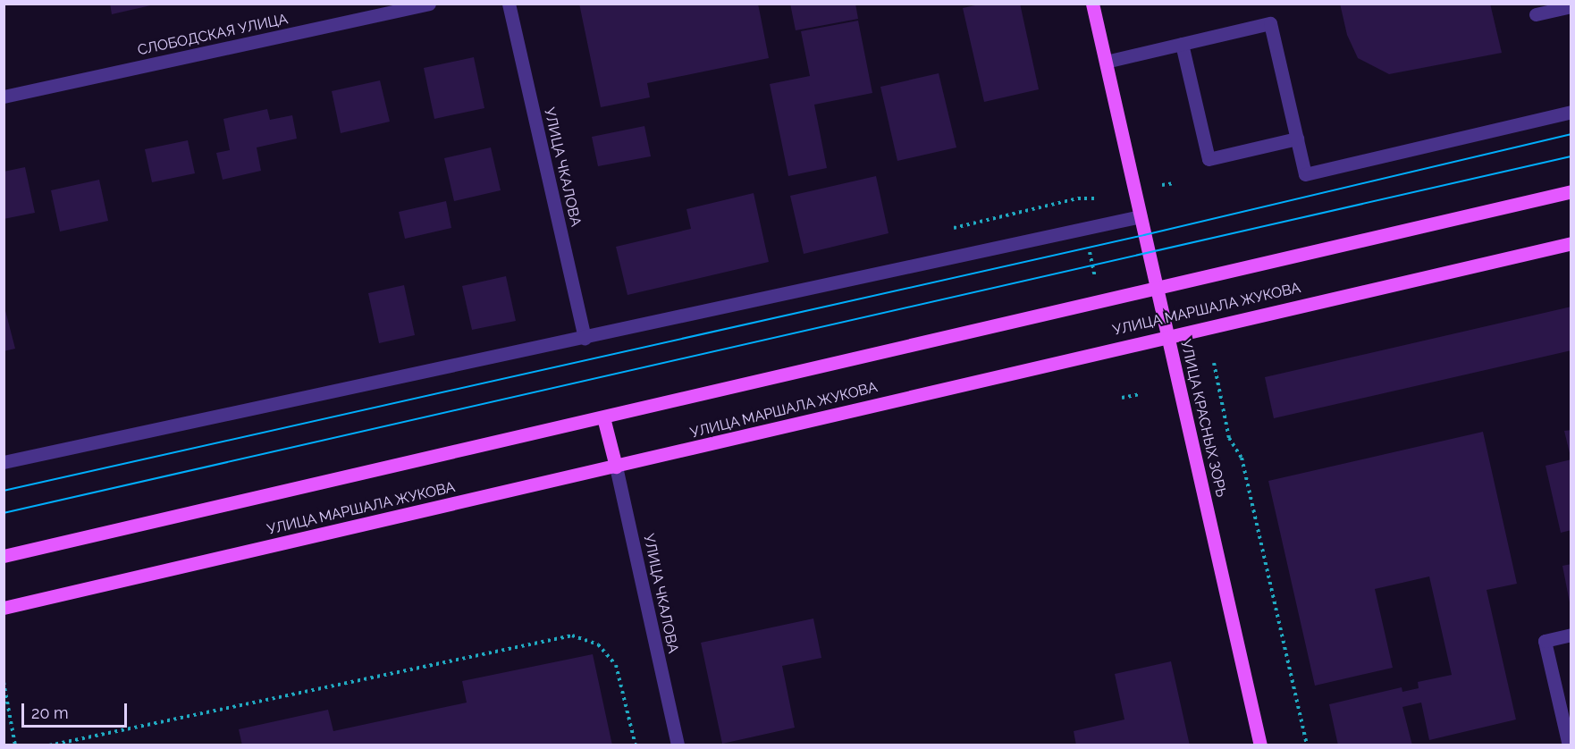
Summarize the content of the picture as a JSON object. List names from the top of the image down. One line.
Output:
{"streets":{"main road":["УЛИЦА ЧКАЛОВА","УЛИЦА МАРШАЛА ЖУКОВА","УЛИЦА КРАСНЫХ ЗОРЬ"],"street":["СЛОБОДСКАЯ УЛИЦА"]},"crossings":[["УЛИЦА ЧКАЛОВА","УЛИЦА МАРШАЛА ЖУКОВА"],["УЛИЦА МАРШАЛА ЖУКОВА","УЛИЦА КРАСНЫХ ЗОРЬ"]],"scale_bar":"20 m"}
